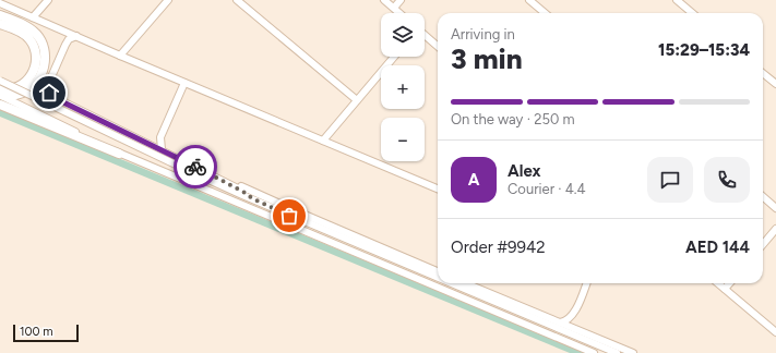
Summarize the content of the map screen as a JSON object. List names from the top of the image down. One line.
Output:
{"scale_bar":"100 m","page":{"map_buttons":["+","−"],"heading":["3 min","Arriving in","15:29–15:34"],"panel":["Alex","Courier · 4.4","Order #9942","AED 144"],"bar":"On the way · 250 m","round":"A","scale":"100 m"}}
